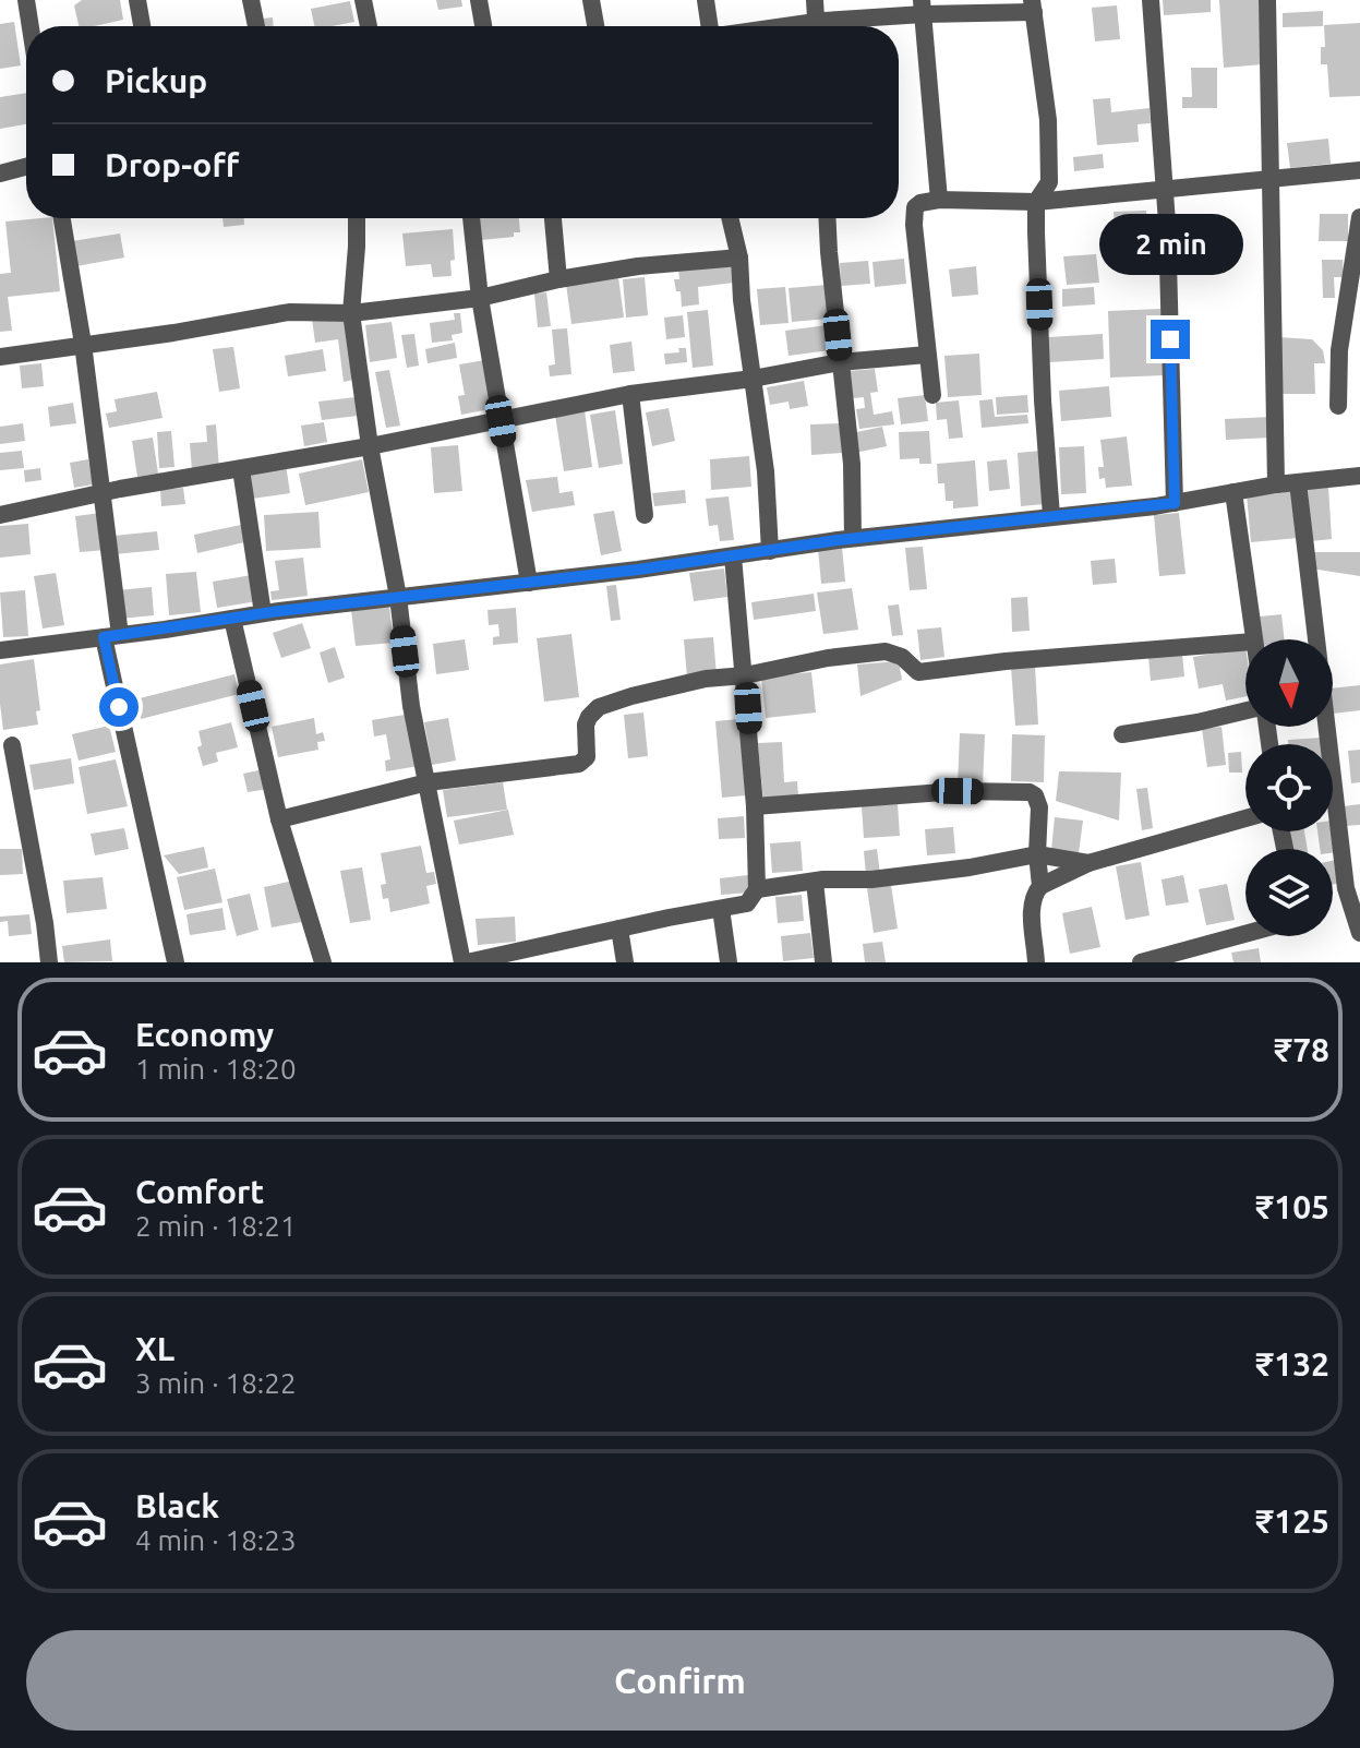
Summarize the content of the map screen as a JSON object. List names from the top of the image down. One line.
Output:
{"north":"bottom","page":{"banner":["Pickup","Drop-off"],"bubble":"2 min","list":[{"name":"Economy","note":"1 min · 18:20","value":"₹78"},{"name":"Comfort","note":"2 min · 18:21","value":"₹105"},{"name":"XL","note":"3 min · 18:22","value":"₹132"},{"name":"Black","note":"4 min · 18:23","value":"₹125"}],"buttons":"Confirm"}}
